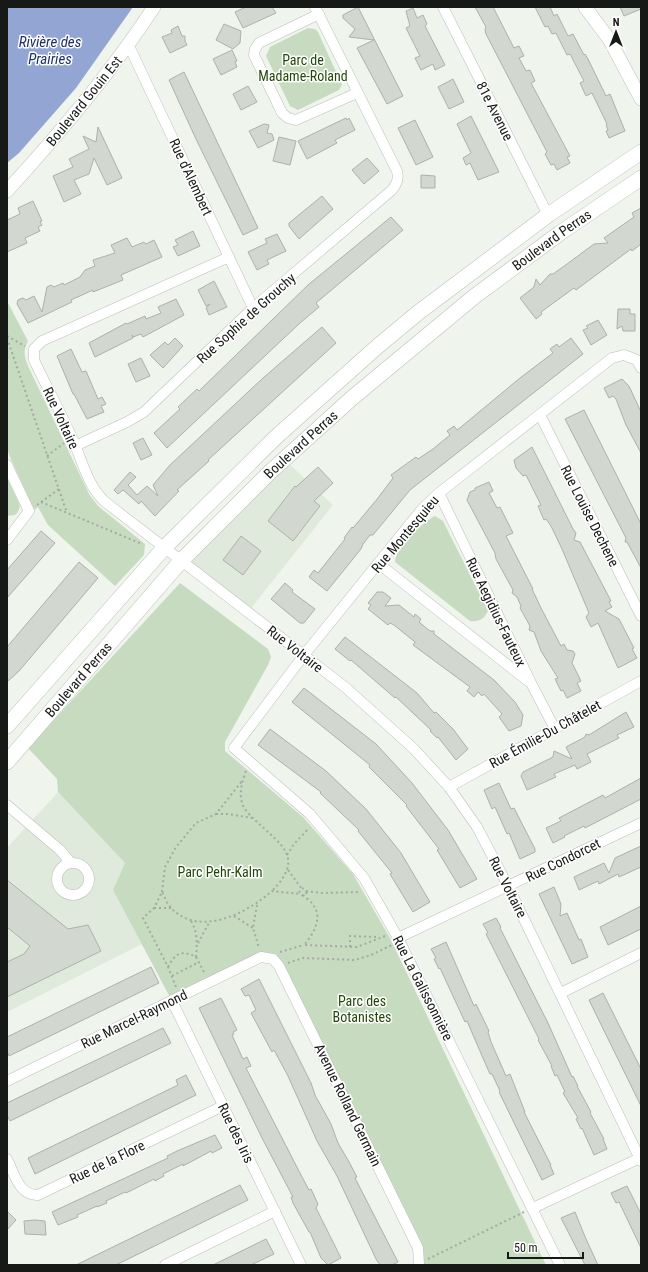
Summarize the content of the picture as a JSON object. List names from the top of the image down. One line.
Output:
{"streets":{"main road":["Boulevard Perras"],"street":["Boulevard Gouin Est","81e Avenue","Rue d'Alembert","Rue Sophie de Grouchy","Rue Voltaire","Rue Louise Dechene","Rue Montesquieu","Rue Aegidius-Fauteux","Rue Émilie-Du Châtelet","Rue Condorcet","Rue La Galissonnière","Rue Marcel-Raymond","Avenue Rolland Germain","Rue des Iris","Rue de la Flore"]},"crossings":[["Boulevard Gouin Est","Rue d'Alembert"],["81e Avenue","Boulevard Perras"],["Rue d'Alembert","Rue Sophie de Grouchy"],["Boulevard Perras","Rue Voltaire"],["Rue Sophie de Grouchy","Rue Voltaire"],["Rue Voltaire","Rue Montesquieu"],["Rue Voltaire","Rue Émilie-Du Châtelet"],["Rue Voltaire","Rue Condorcet"],["Rue Louise Dechene","Rue Montesquieu"],["Rue Montesquieu","Rue Aegidius-Fauteux"],["Rue Montesquieu","Rue La Galissonnière"],["Rue Aegidius-Fauteux","Rue Émilie-Du Châtelet"],["Rue Condorcet","Rue La Galissonnière"],["Rue Marcel-Raymond","Rue des Iris"],["Rue des Iris","Rue de la Flore"]],"water":["Rivière des Prairies"],"parks":["Parc de Madame-Roland","Parc Pehr-Kalm","Parc des Botanistes"],"scale_bar":"50 m","north":"top"}
